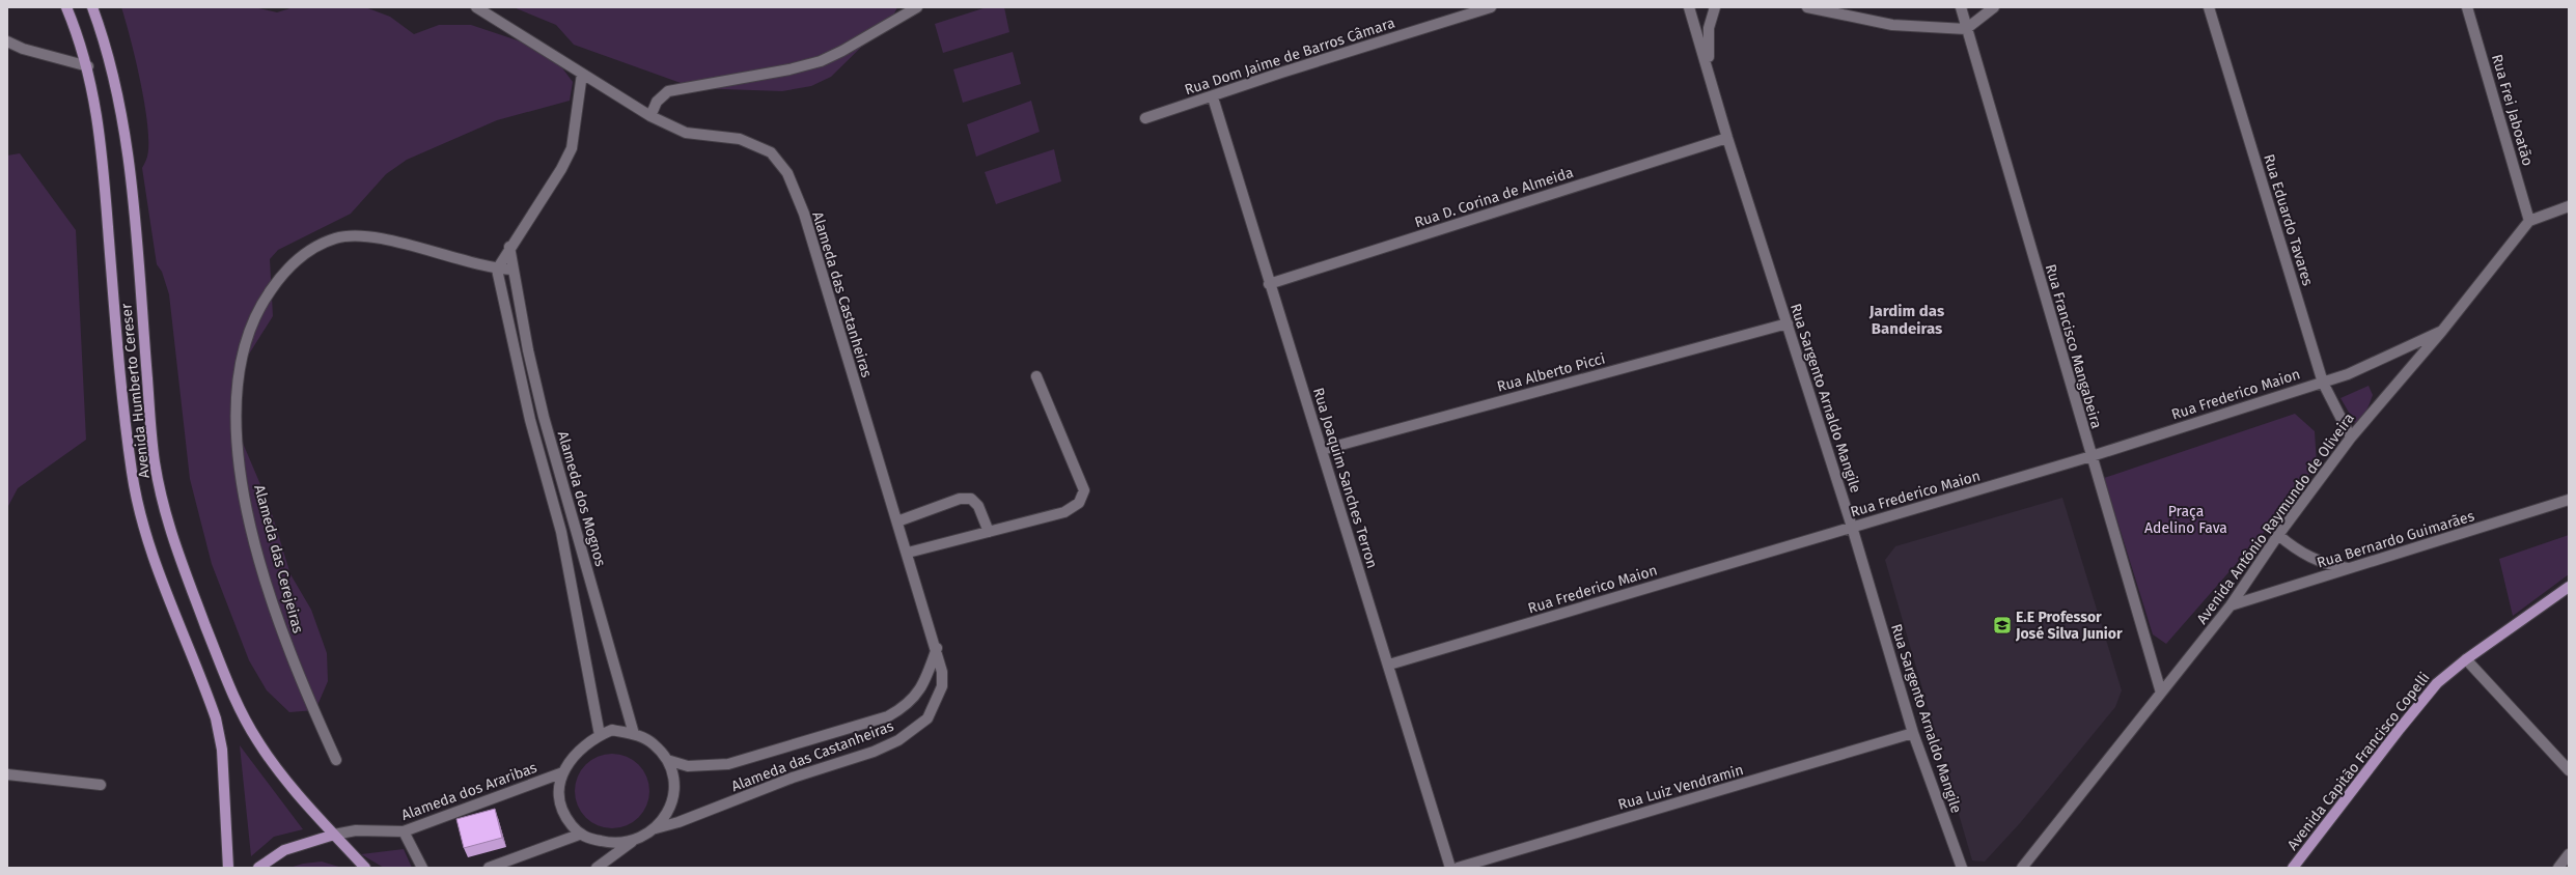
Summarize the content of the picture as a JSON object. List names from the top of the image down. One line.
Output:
{"streets":{"main road":["Avenida Humberto Cereser","Avenida Capitão Francisco Copelli"],"street":["Rua Dom Jaime de Barros Câmara","Rua Frei Jaboatão","Rua D. Corina de Almeida","Rua Eduardo Tavares","Alameda das Castanheiras","Rua Francisco Mangabeira","Rua Alberto Picci","Rua Frederico Maion","Rua Sargento Arnaldo Mangile","Rua Joaquim Sanches Terron","Alameda dos Mognos","Avenida Antônio Raymundo de Oliveira","Rua Bernardo Guimarães","Alameda das Cerejeiras","Rua Luiz Vendramin","Alameda dos Araribas"]},"crossings":[["Rua Dom Jaime de Barros Câmara","Rua Joaquim Sanches Terron"],["Rua Frei Jaboatão","Avenida Antônio Raymundo de Oliveira"],["Rua D. Corina de Almeida","Rua Sargento Arnaldo Mangile"],["Rua D. Corina de Almeida","Rua Joaquim Sanches Terron"],["Rua Eduardo Tavares","Rua Frederico Maion"],["Rua Eduardo Tavares","Avenida Antônio Raymundo de Oliveira"],["Alameda das Castanheiras","Alameda dos Mognos"],["Alameda das Castanheiras","Alameda dos Araribas"],["Rua Francisco Mangabeira","Rua Frederico Maion"],["Rua Francisco Mangabeira","Avenida Antônio Raymundo de Oliveira"],["Rua Alberto Picci","Rua Sargento Arnaldo Mangile"],["Rua Alberto Picci","Rua Joaquim Sanches Terron"],["Avenida Humberto Cereser","Alameda dos Araribas"],["Rua Frederico Maion","Rua Sargento Arnaldo Mangile"],["Rua Frederico Maion","Rua Joaquim Sanches Terron"],["Rua Frederico Maion","Avenida Antônio Raymundo de Oliveira"],["Rua Sargento Arnaldo Mangile","Rua Luiz Vendramin"],["Alameda dos Mognos","Alameda das Cerejeiras"],["Alameda dos Mognos","Alameda dos Araribas"],["Avenida Antônio Raymundo de Oliveira","Rua Bernardo Guimarães"]],"districts":["Jardim das Bandeiras"],"parks":["Praça Adelino Fava"],"places":{"school or university":["E.E Professor José Silva Junior"]}}
